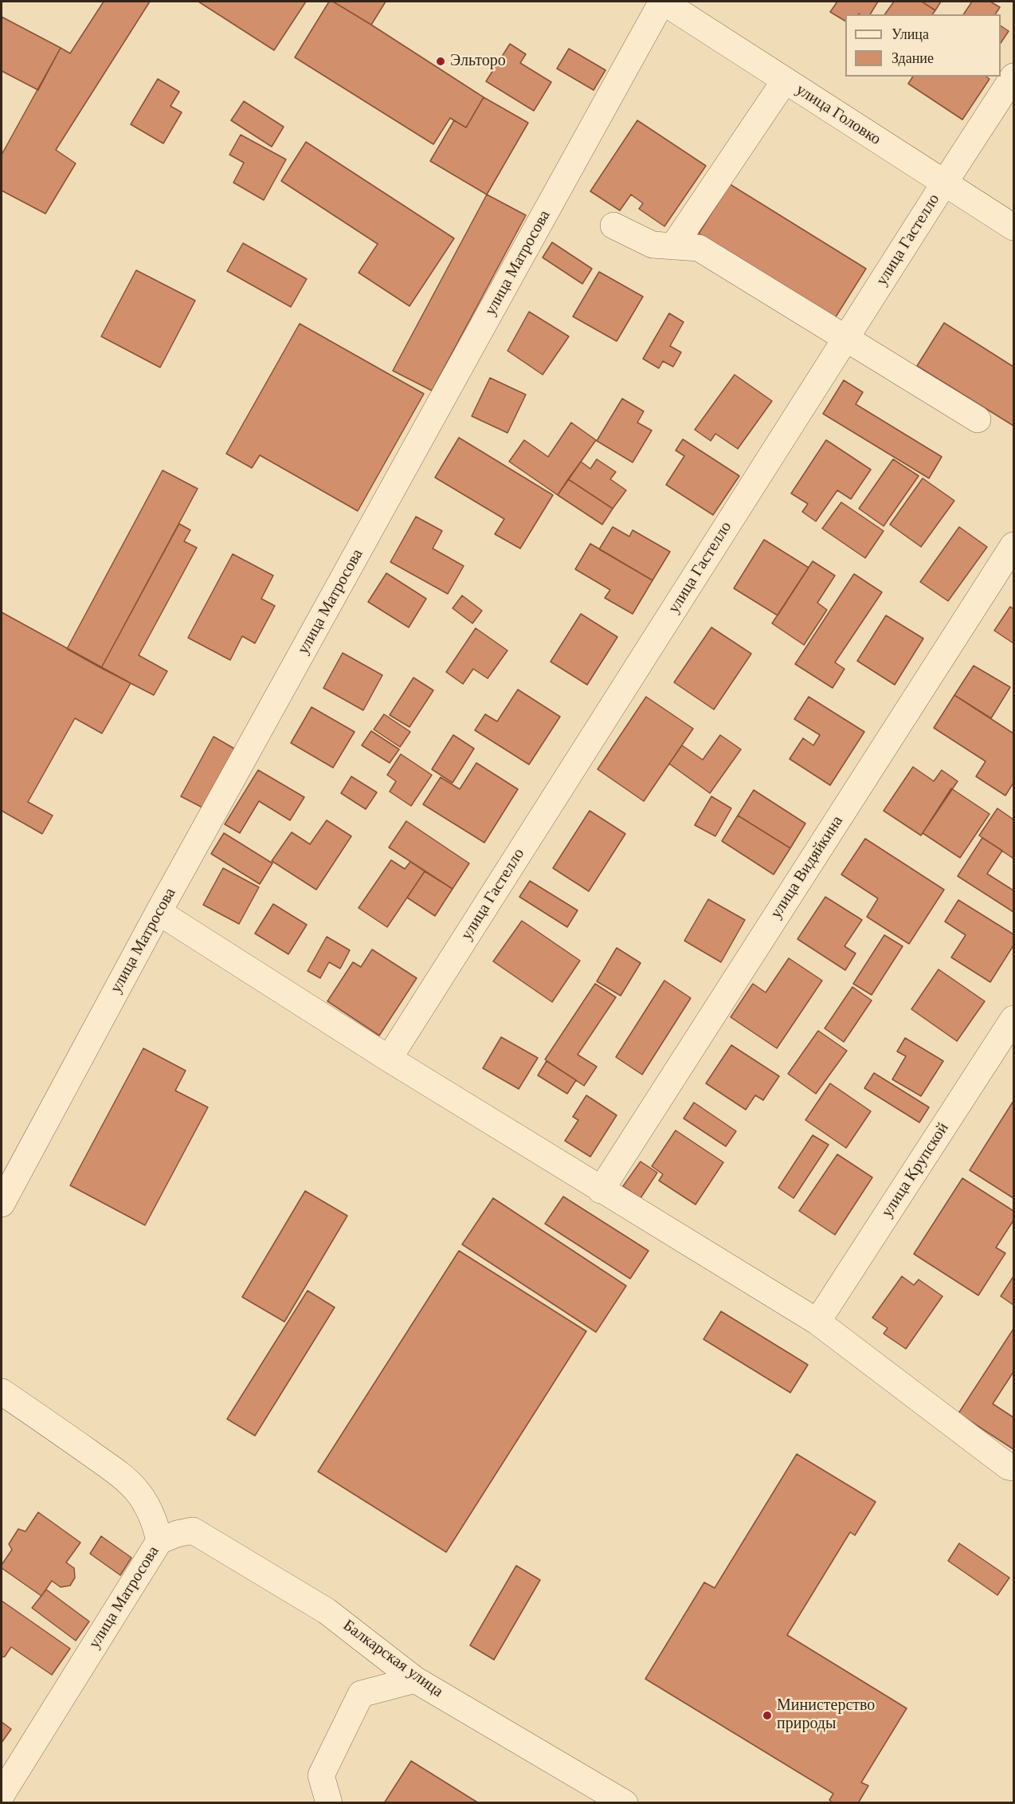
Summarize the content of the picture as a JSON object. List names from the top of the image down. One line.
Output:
{"streets":{"street":["улица Головко","улица Гастелло","улица Матросова","улица Видяйкина","улица Крупской","Балкарская улица"]},"crossings":[["улица Головко","улица Гастелло"],["улица Головко","улица Матросова"],["улица Матросова","Балкарская улица"]],"places":["Эльторо","Министерство природы"],"legend":["Улица","Здание"]}
